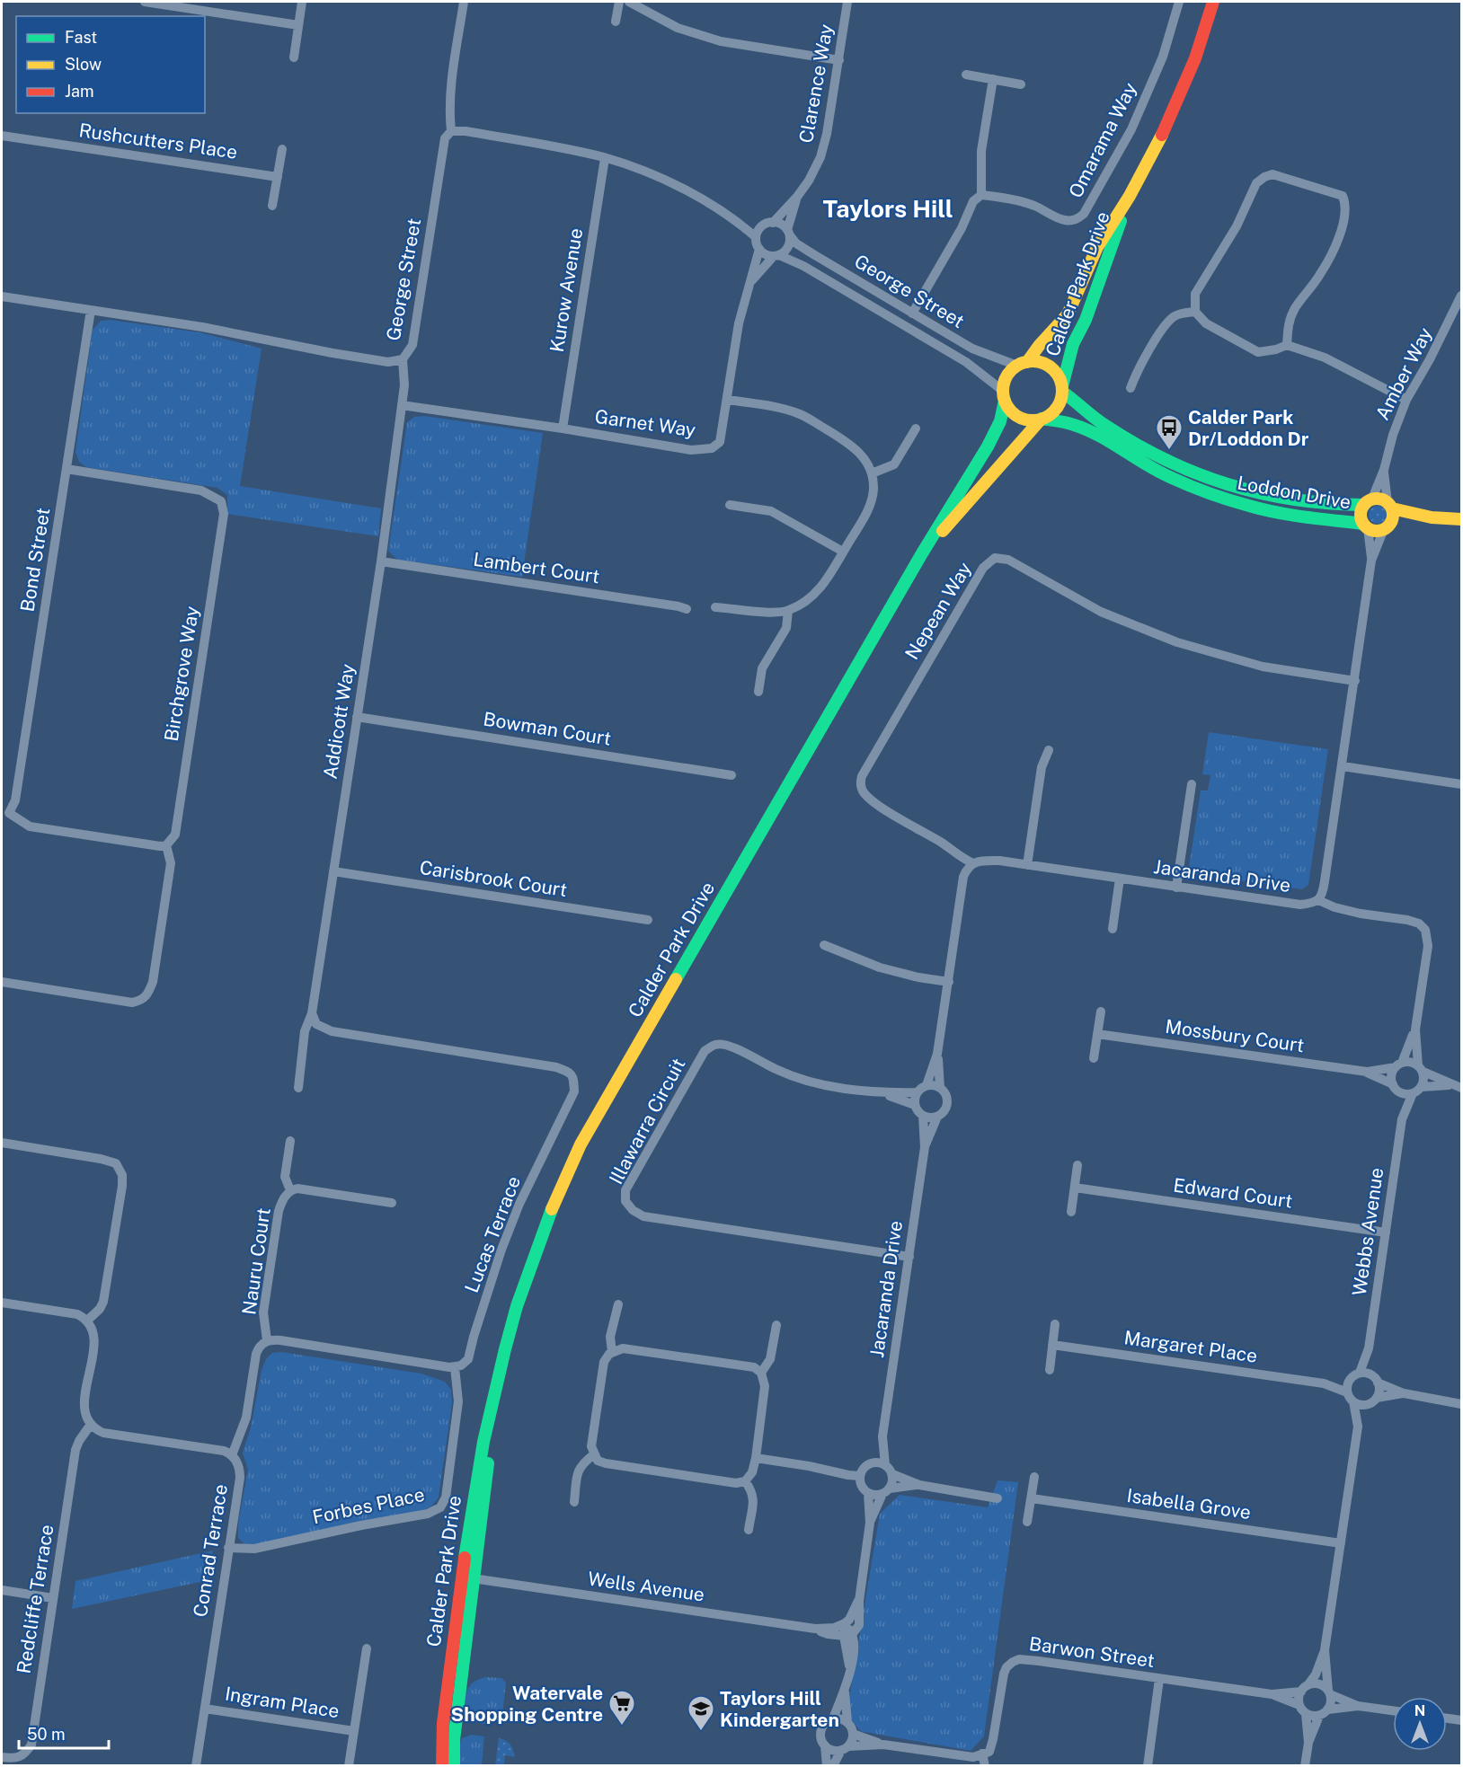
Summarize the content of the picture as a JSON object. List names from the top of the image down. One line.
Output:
{"streets":{"street":["Clarence Way","Omarama Way","Rushcutters Place","George Street","Calder Park Drive","Kurow Avenue","Amber Way","Garnet Way","Loddon Drive","Bond Street","Lambert Court","Nepean Way","Birchgrove Way","Addicott Way","Bowman Court","Jacaranda Drive","Carisbrook Court","Mossbury Court","Illawarra Circuit","Edward Court","Webbs Avenue","Lucas Terrace","Nauru Court","Margaret Place","Isabella Grove","Forbes Place","Conrad Terrace","Wells Avenue","Redcliffe Terrace","Barwon Street","Ingram Place"]},"crossings":[["Clarence Way","George Street"],["Clarence Way","Garnet Way"],["George Street","Calder Park Drive"],["George Street","Garnet Way"],["George Street","Loddon Drive"],["George Street","Bond Street"],["George Street","Addicott Way"],["Calder Park Drive","Loddon Drive"],["Calder Park Drive","Wells Avenue"],["Kurow Avenue","Garnet Way"],["Amber Way","Loddon Drive"],["Garnet Way","Addicott Way"],["Bond Street","Birchgrove Way"],["Lambert Court","Addicott Way"],["Nepean Way","Jacaranda Drive"],["Addicott Way","Bowman Court"],["Addicott Way","Carisbrook Court"],["Addicott Way","Lucas Terrace"],["Jacaranda Drive","Illawarra Circuit"],["Mossbury Court","Webbs Avenue"],["Edward Court","Webbs Avenue"],["Webbs Avenue","Margaret Place"],["Lucas Terrace","Forbes Place"],["Forbes Place","Conrad Terrace"],["Conrad Terrace","Ingram Place"]],"districts":["Taylors Hill"],"places":{"bus stop":["Calder Park Dr/Loddon Dr"],"supermarket":["Watervale Shopping Centre"],"school or university":["Taylors Hill Kindergarten"]},"legend":["Fast","Slow","Jam"],"scale_bar":"50 m","north":"top"}
